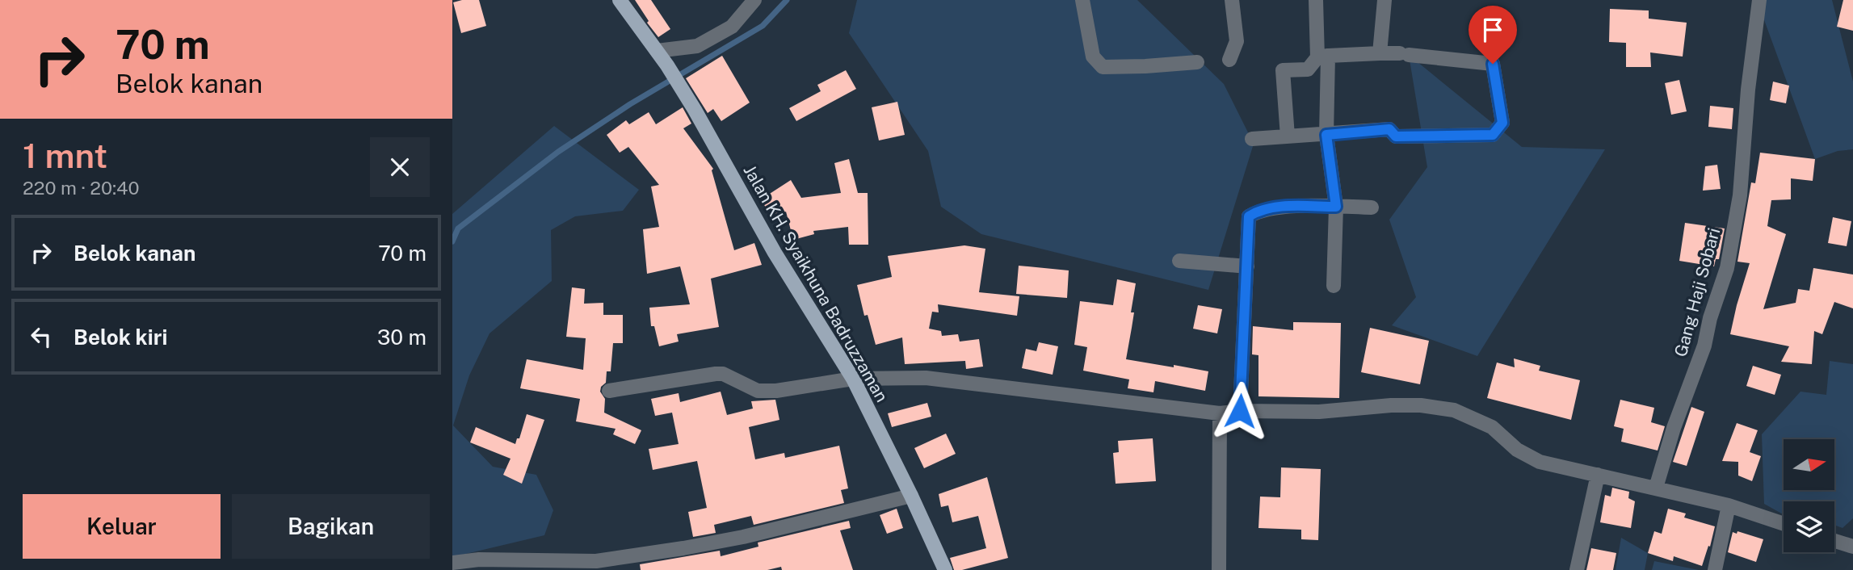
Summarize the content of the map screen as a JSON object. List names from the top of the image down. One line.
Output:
{"streets":{"main road":["Jalan KH. Syaikhuna Badruzzaman"],"street":["Gang Haji Sobari"]},"north":"right","page":{"turn":["70 m","Belok kanan"],"heading":["1 mnt","220 m · 20:40"],"list":[{"name":"Belok kanan","value":"70 m"},{"name":"Belok kiri","value":"30 m"}],"buttons":["Keluar","Bagikan"]}}
